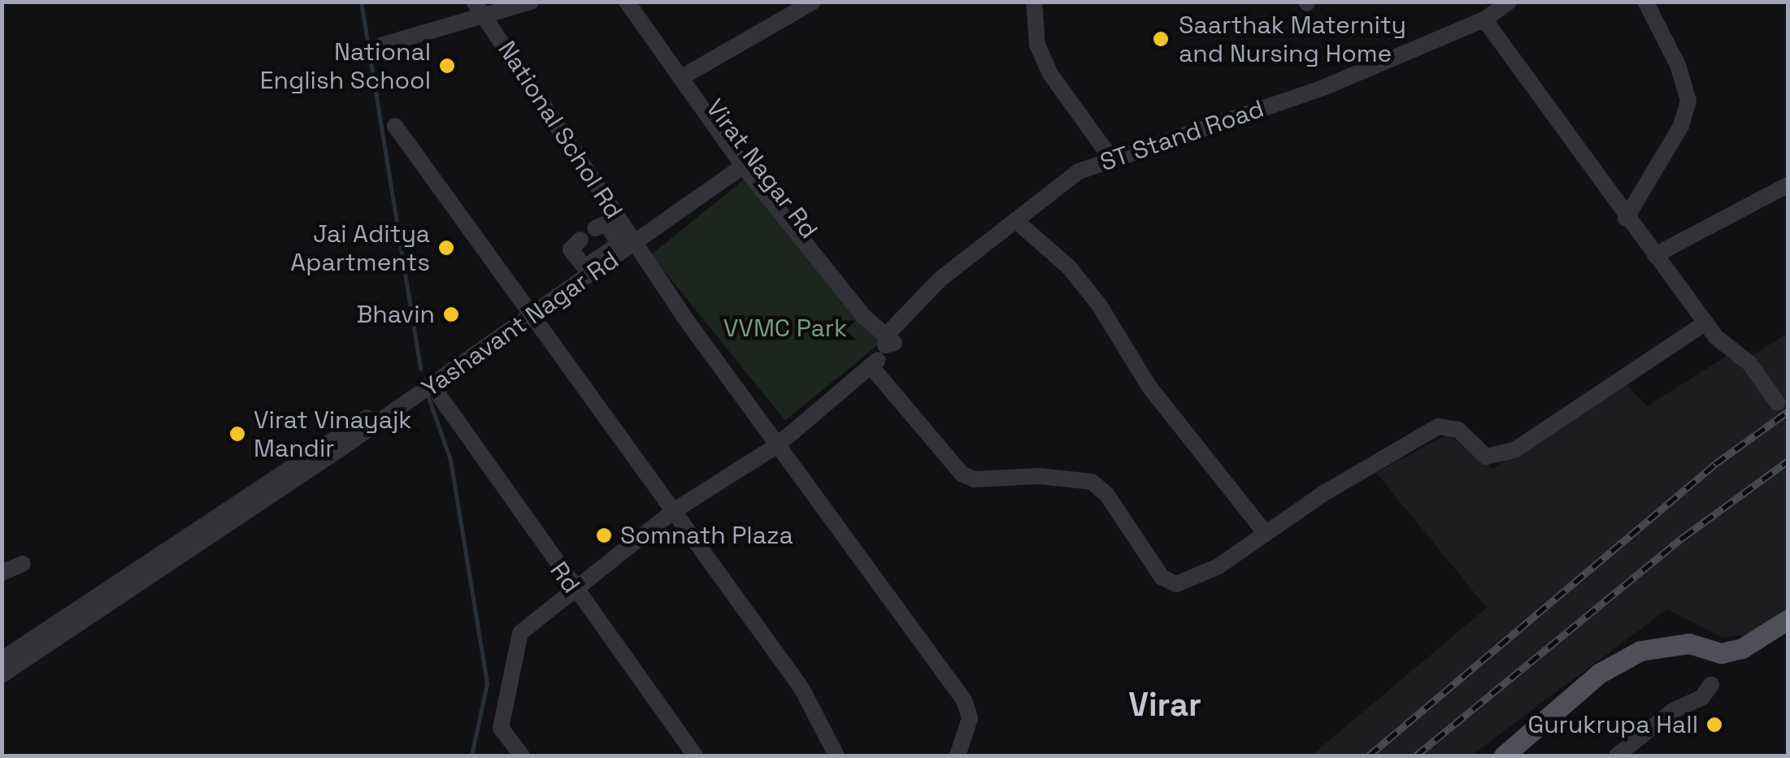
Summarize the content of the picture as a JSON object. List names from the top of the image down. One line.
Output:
{"streets":{"street":["National Schol Rd","ST Stand Road","Virat Nagar Rd","Yashavant Nagar Rd","Rd"]},"crossings":[["National Schol Rd","Yashavant Nagar Rd"],["ST Stand Road","Virat Nagar Rd"],["Virat Nagar Rd","Yashavant Nagar Rd"]],"districts":["Virar"],"parks":["VVMC Park"],"places":["Saarthak Maternity and Nursing Home","National English School","Jai Aditya Apartments","Bhavin","Virat Vinayajk Mandir","Somnath Plaza","Gurukrupa Hall"]}
